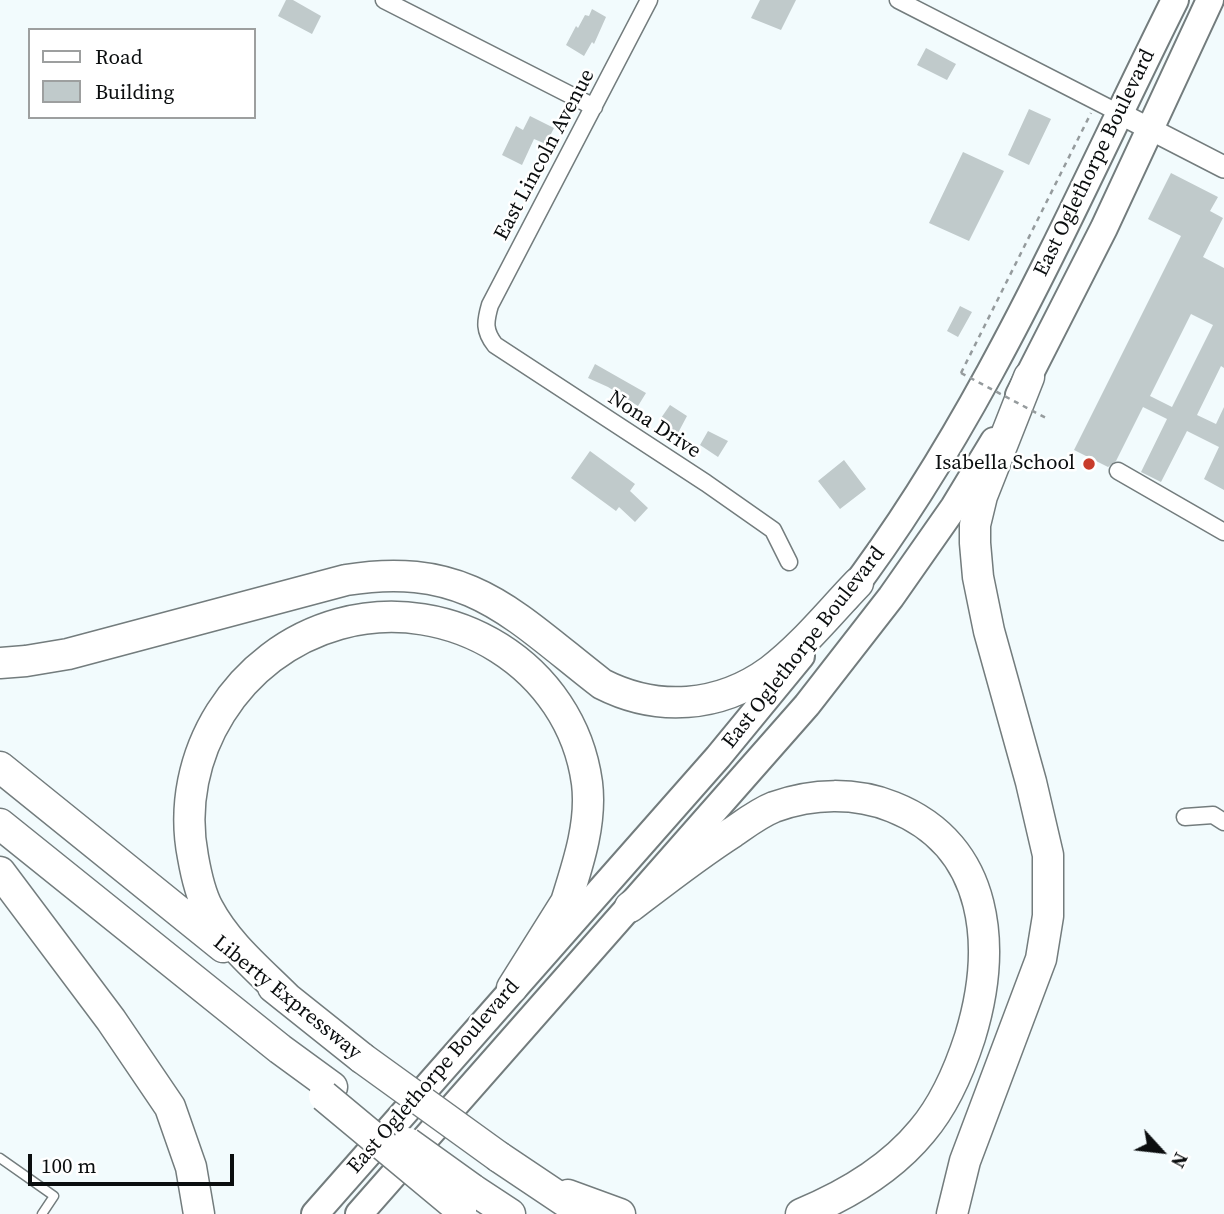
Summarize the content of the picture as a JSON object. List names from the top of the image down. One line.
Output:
{"streets":{"highway":["Liberty Expressway"],"main road":["East Oglethorpe Boulevard"],"street":["East Lincoln Avenue","Nona Drive"]},"crossings":[["East Lincoln Avenue","Nona Drive"]],"places":["Isabella School"],"legend":["Road","Building"],"scale_bar":"100 m","north":"bottom right"}
